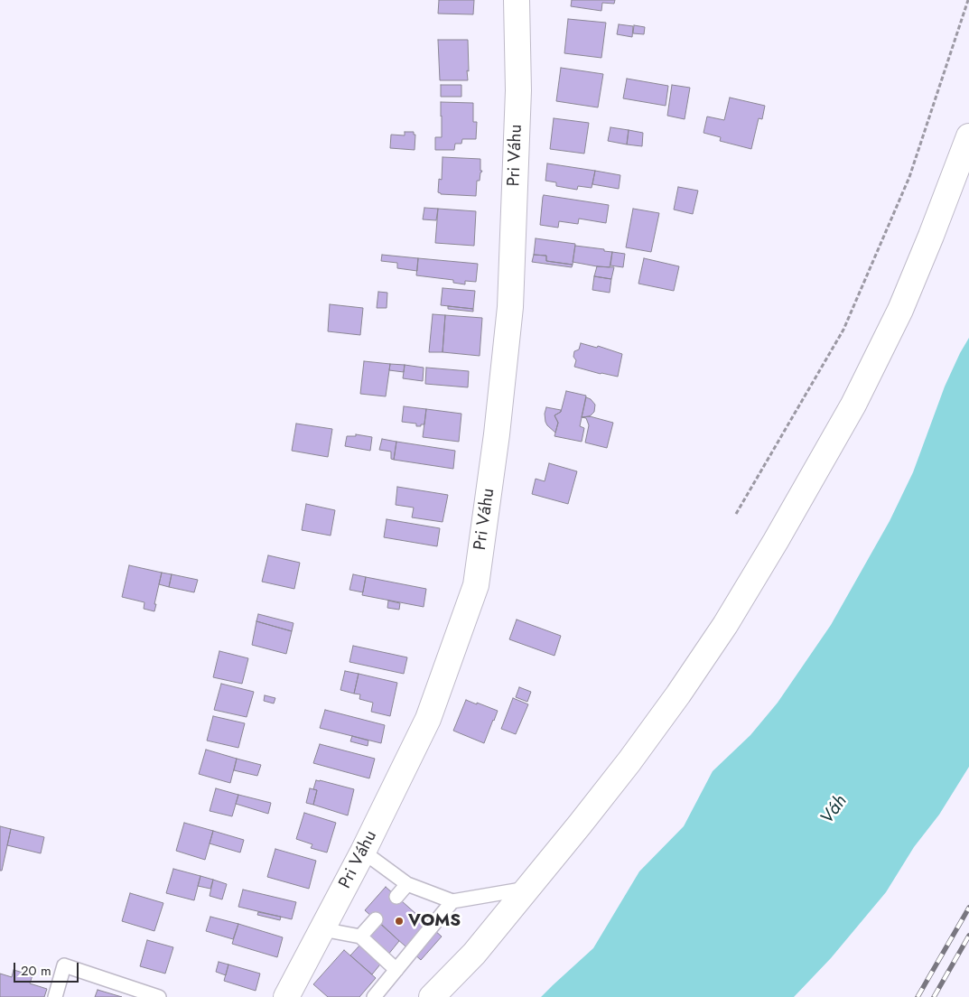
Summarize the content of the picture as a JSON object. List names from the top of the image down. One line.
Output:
{"streets":{"street":["Pri Váhu"]},"water":["Váh"],"places":["VOMS"],"scale_bar":"20 m"}
